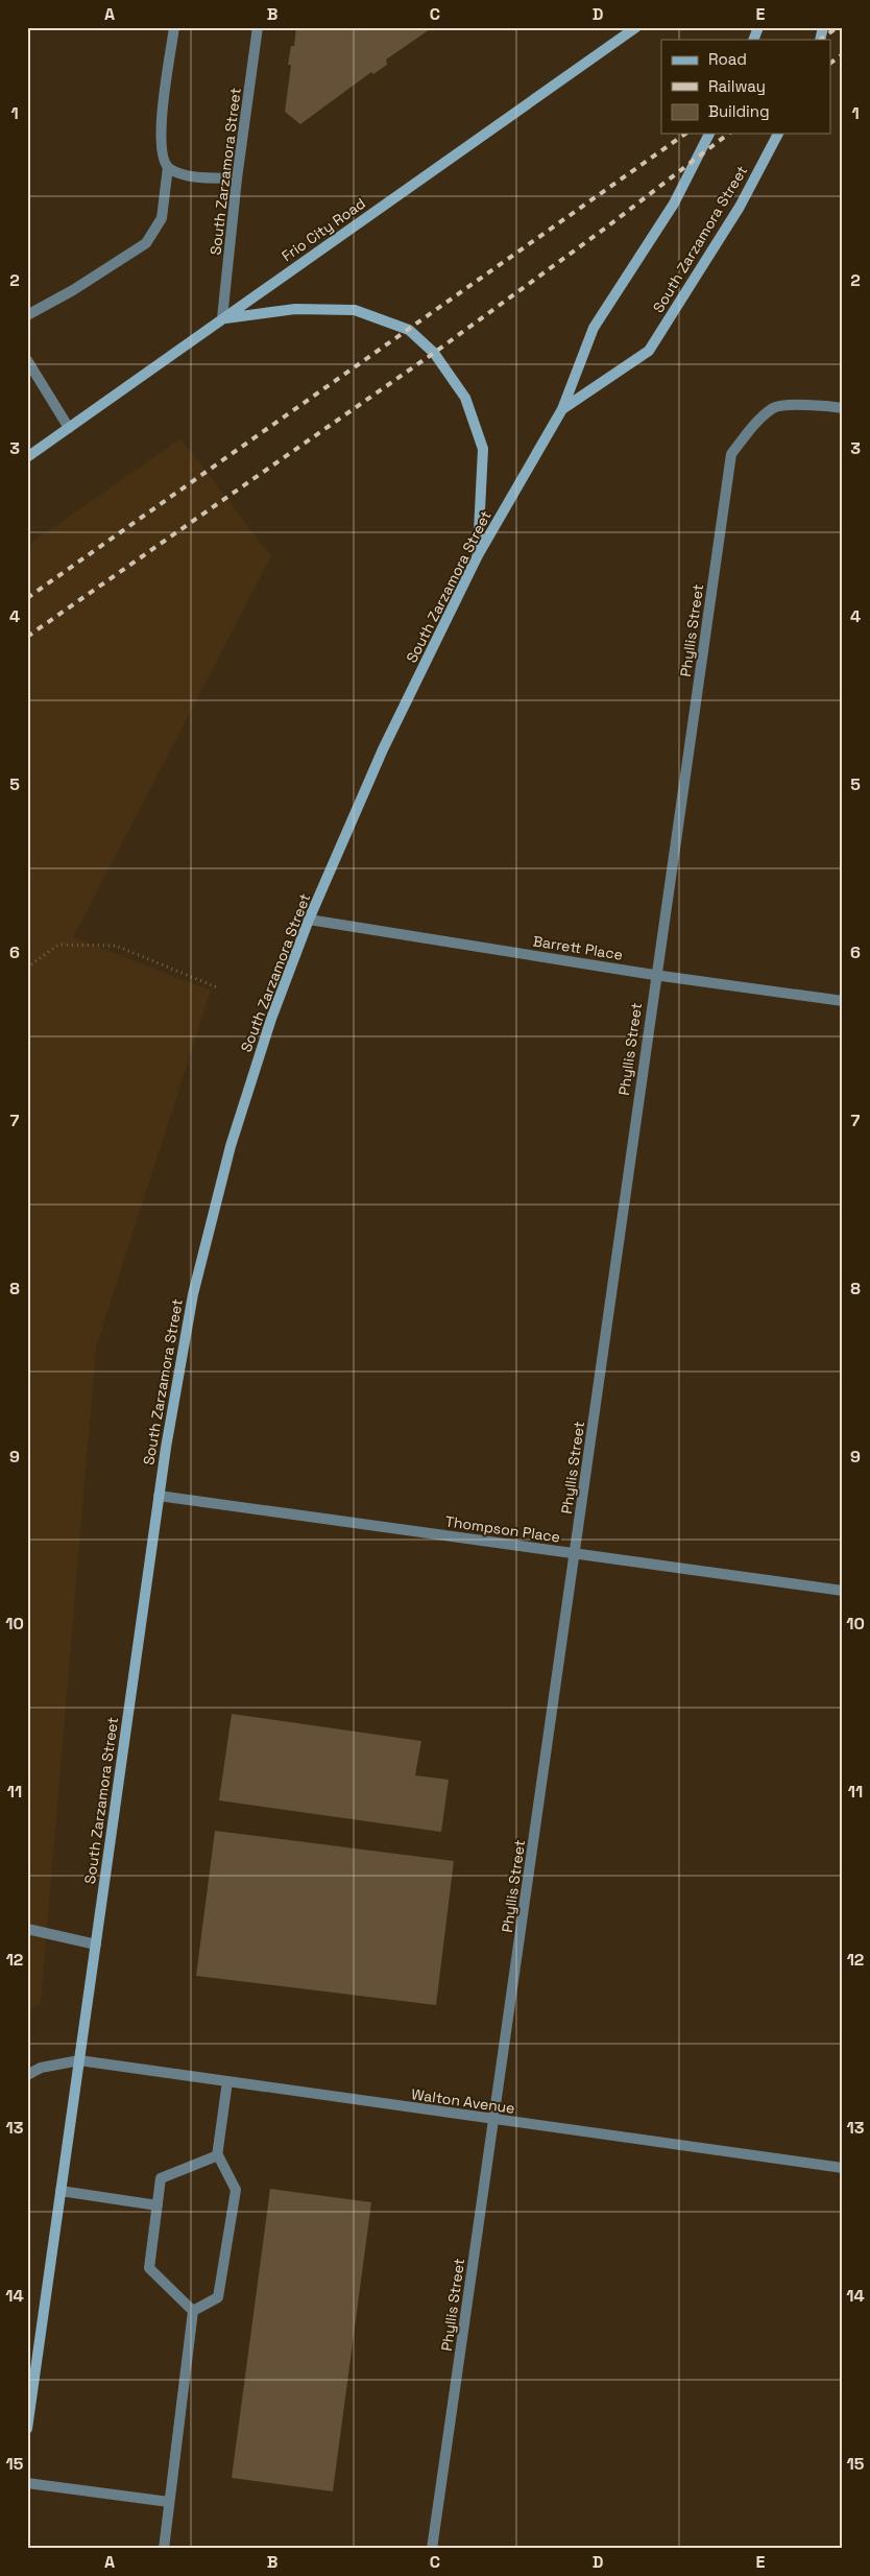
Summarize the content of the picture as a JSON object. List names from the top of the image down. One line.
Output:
{"streets":{"main road":["South Zarzamora Street","Frio City Road"],"street":["Phyllis Street","Barrett Place","Thompson Place","Walton Avenue"]},"crossings":[["South Zarzamora Street","Frio City Road"],["South Zarzamora Street","Barrett Place"],["South Zarzamora Street","Thompson Place"],["South Zarzamora Street","Walton Avenue"],["Phyllis Street","Barrett Place"],["Phyllis Street","Thompson Place"],["Phyllis Street","Walton Avenue"]],"legend":["Road","Railway","Building"],"grid":{"columns":["A","B","C","D","E"],"rows":["1","2","3","4","5","6","7","8","9","10","11","12","13","14","15"]}}
